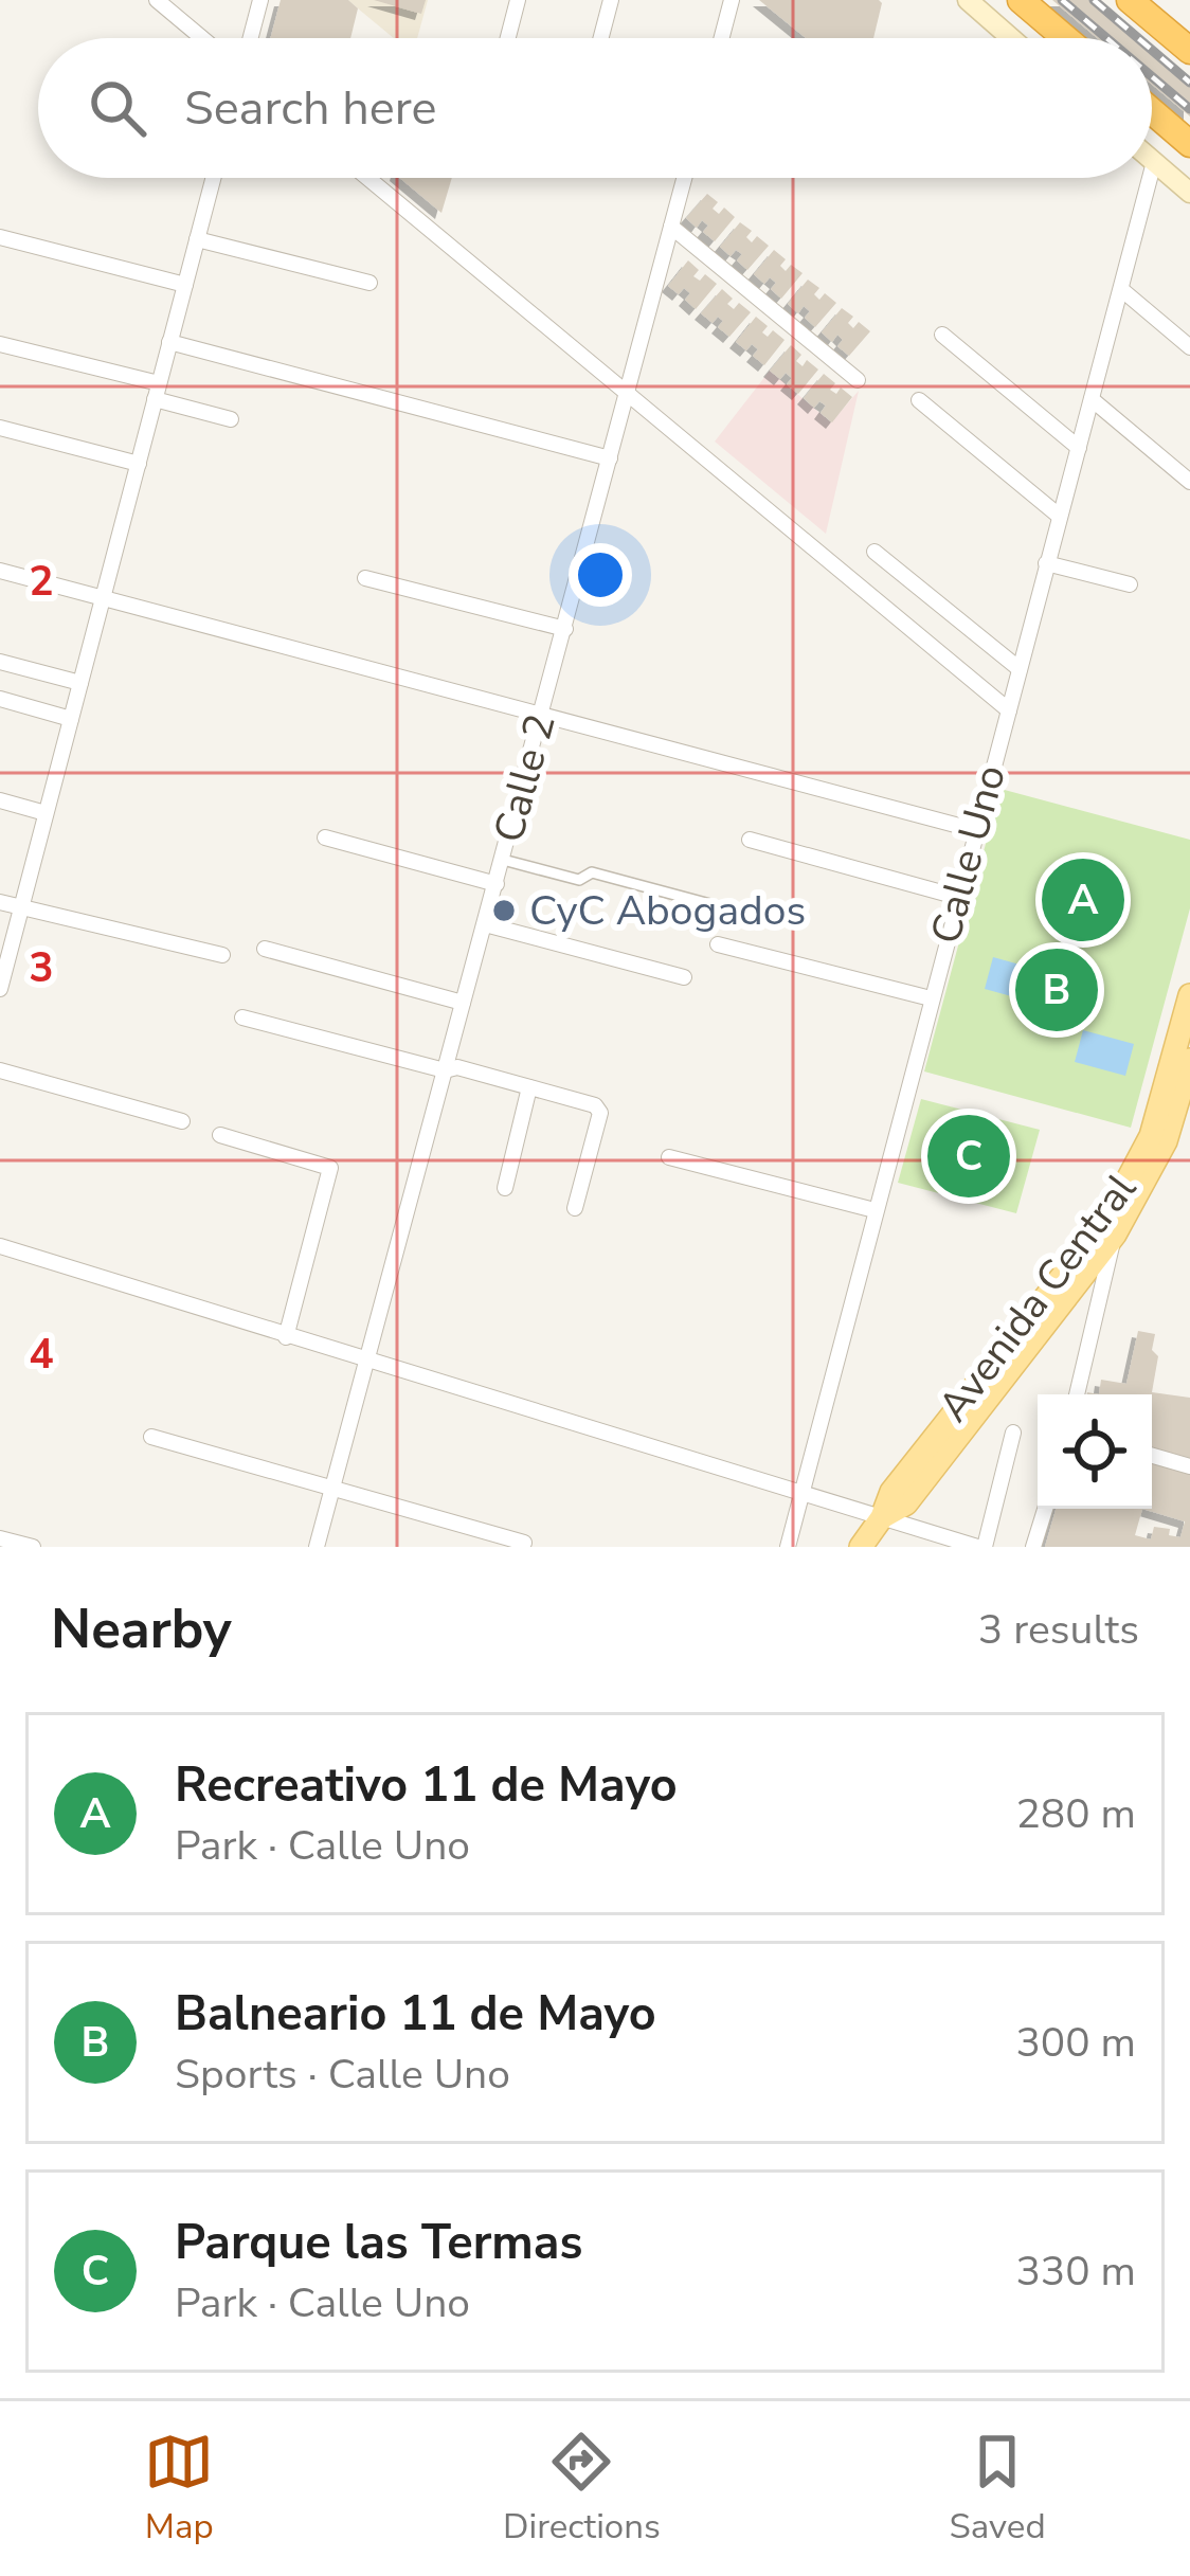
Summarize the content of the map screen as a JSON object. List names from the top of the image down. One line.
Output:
{"streets":{"main road":["Avenida Central"],"street":["Calle 2","Calle Uno"]},"places":["CyC Abogados"],"page":{"search":"Search here","pins":["A","B","C"],"heading":["Nearby","3 results"],"list":[{"mark":"A","name":"Recreativo 11 de Mayo","note":"Park · Calle Uno","value":"280 m"},{"mark":"B","name":"Balneario 11 de Mayo","note":"Sports · Calle Uno","value":"300 m"},{"mark":"C","name":"Parque las Termas","note":"Park · Calle Uno","value":"330 m"}],"nav":["Map","Directions","Saved"]},"grid":{"rows":["2","3","4"]}}
